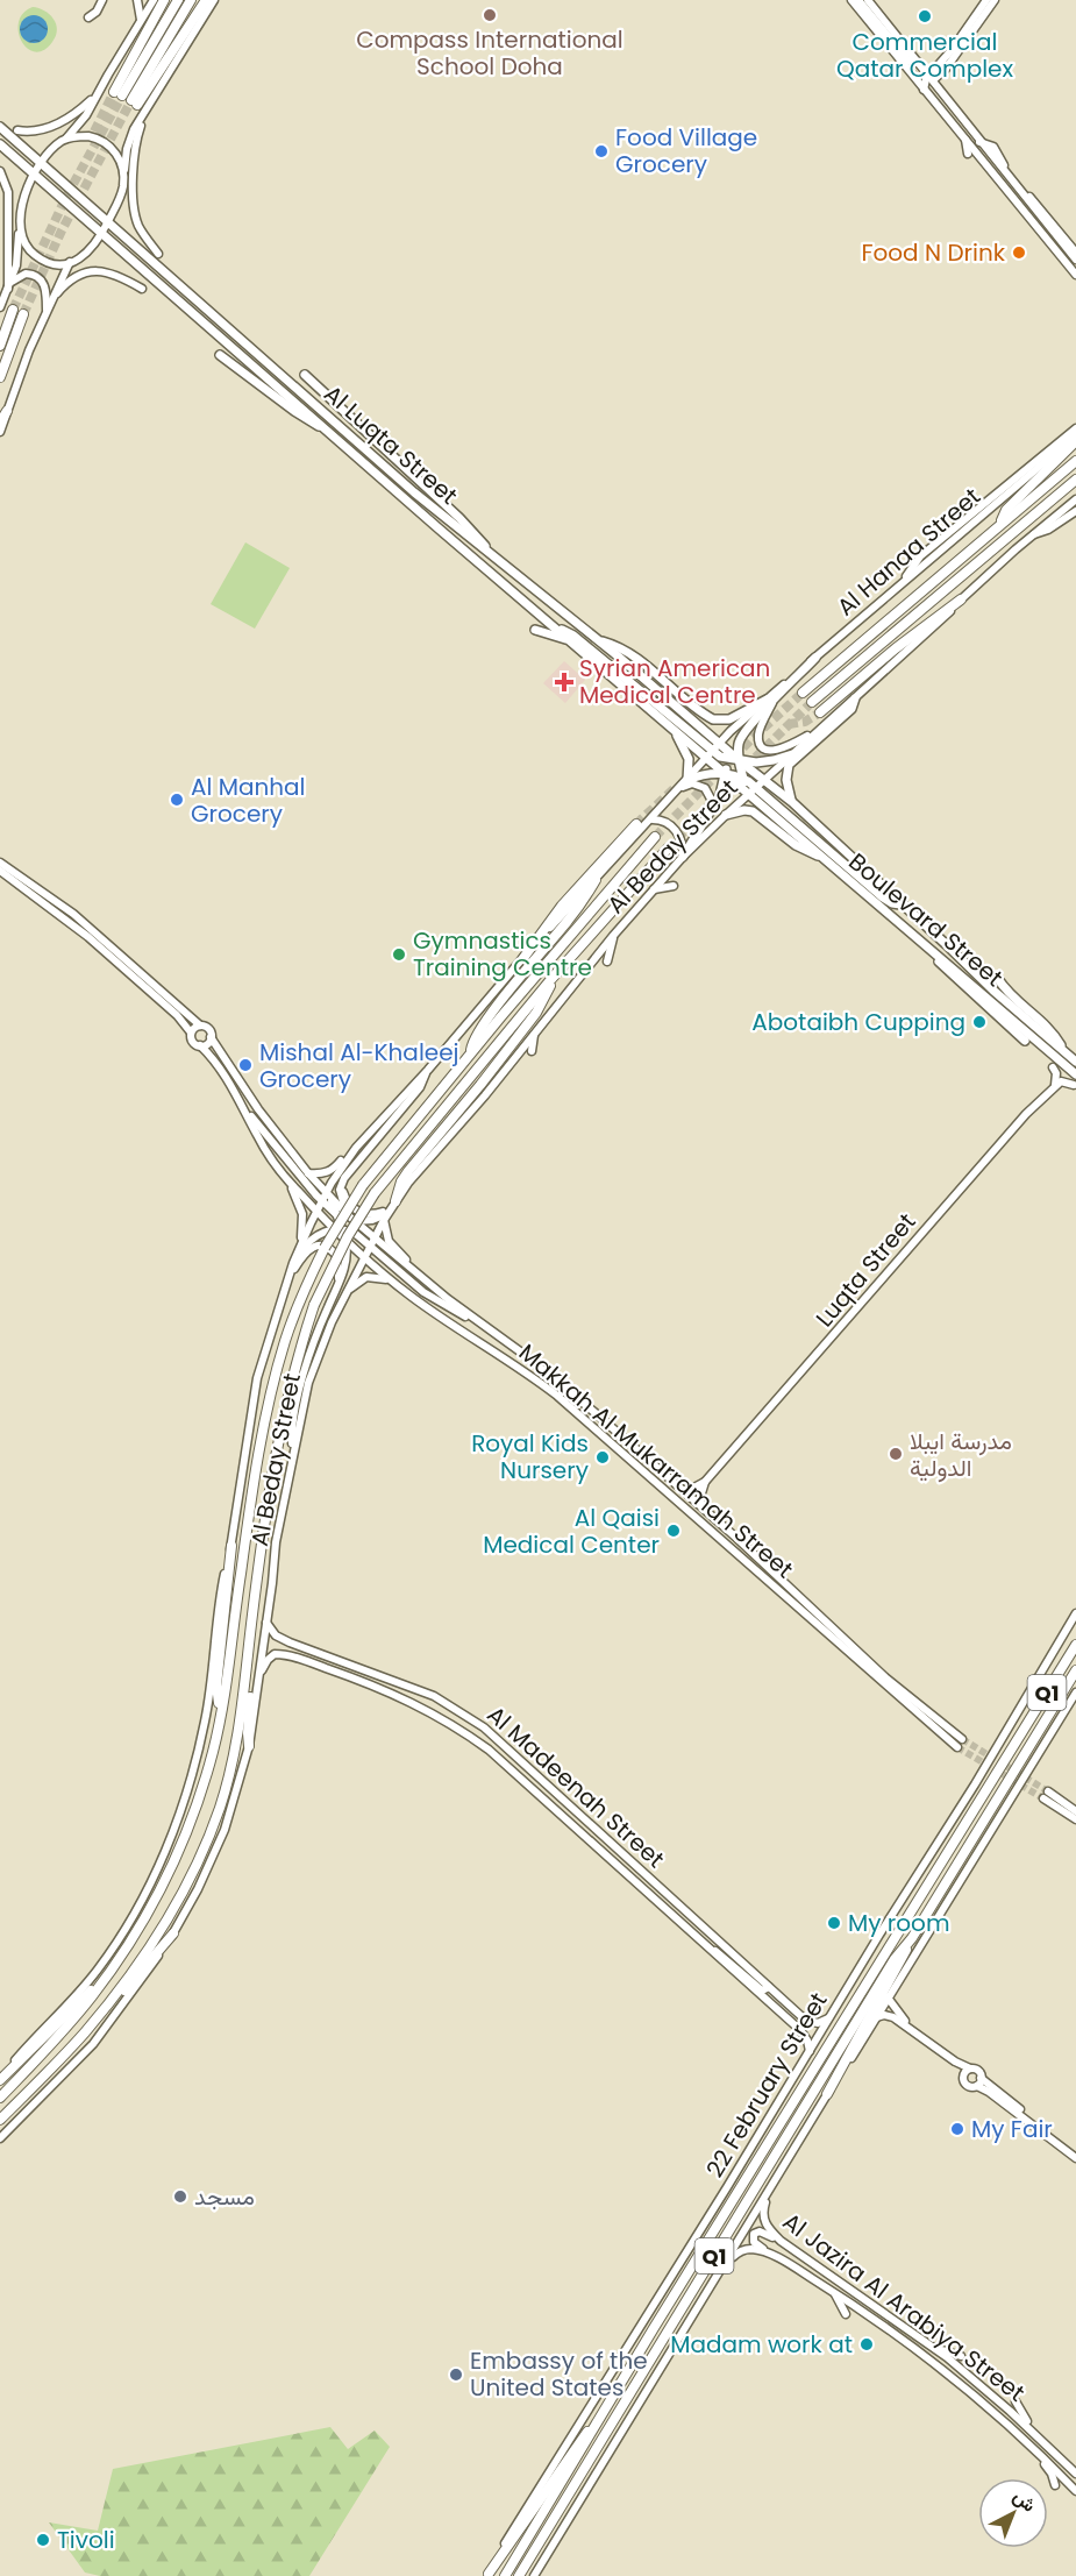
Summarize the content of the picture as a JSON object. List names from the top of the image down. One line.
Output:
{"streets":{"highway":["Al Hanaa Street","Al Beday Street","Q1","22 February Street"],"main road":["Al Luqta Street","Boulevard Street","Luqta Street","Makkah Al Mukarramah Street","Al Madeenah Street","Al Jazira Al Arabiya Street"]},"crossings":[["Al Luqta Street","Al Beday Street"],["Al Luqta Street","Boulevard Street"],["Al Beday Street","Boulevard Street"],["Al Beday Street","Makkah Al Mukarramah Street"],["Al Beday Street","Al Madeenah Street"],["Luqta Street","Makkah Al Mukarramah Street"],["Al Madeenah Street","22 February Street"]],"places":{"other":["Compass International School Doha","Commercial Qatar Complex","Food Village Grocery","Food N Drink","Al Manhal Grocery","Gymnastics Training Centre","Abotaibh Cupping","Mishal Al-Khaleej Grocery","مدرسة ايبلا الدولية","Royal Kids Nursery","Al Qaisi Medical Center","My room","My Fair","مسجد","Madam work at","Embassy of the United States","Tivoli"],"health":["Syrian American Medical Centre"]},"north":"top right"}
